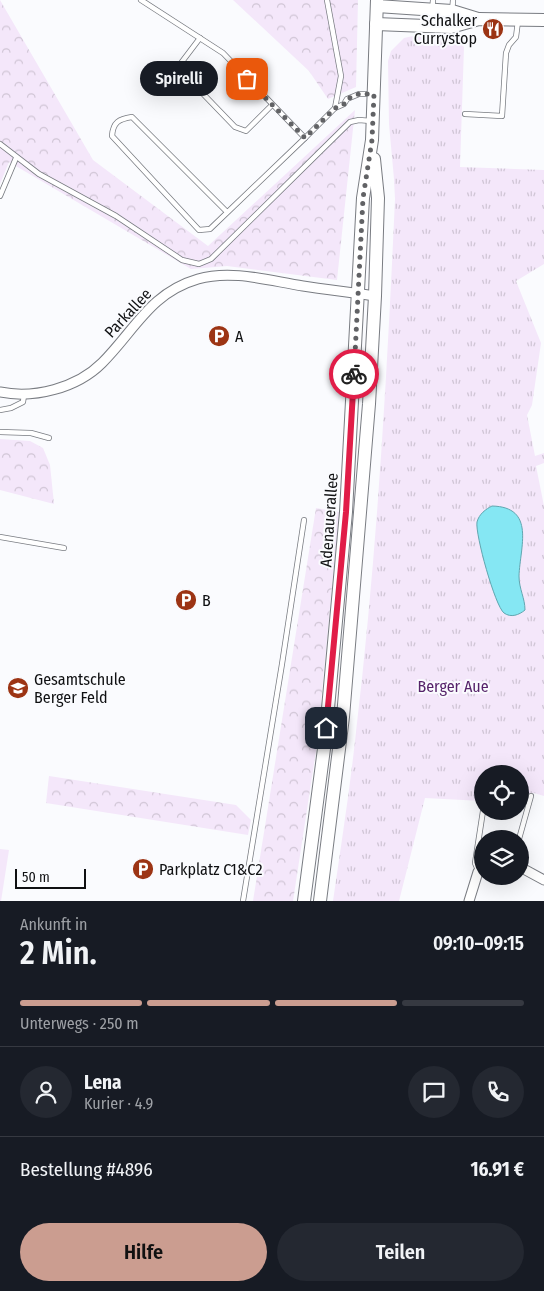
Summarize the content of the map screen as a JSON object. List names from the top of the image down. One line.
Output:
{"streets":{"main road":["Adenauerallee"],"street":["Parkallee"]},"crossings":[["Parkallee","Adenauerallee"]],"parks":["Berger Aue"],"places":{"restaurant":["Schalker Currystop"],"other":["Spirelli"],"parking":["A","B","Parkplatz C1&C2"],"school or university":["Gesamtschule Berger Feld"]},"scale_bar":"50 m","page":{"bubble":"Spirelli","scale":"50 m","heading":["2 Min.","Ankunft in","09:10–09:15"],"panel":["Lena","Kurier · 4.9","Bestellung #4896","16.91 €"],"bar":"Unterwegs · 250 m","buttons":["Hilfe","Teilen"]}}
